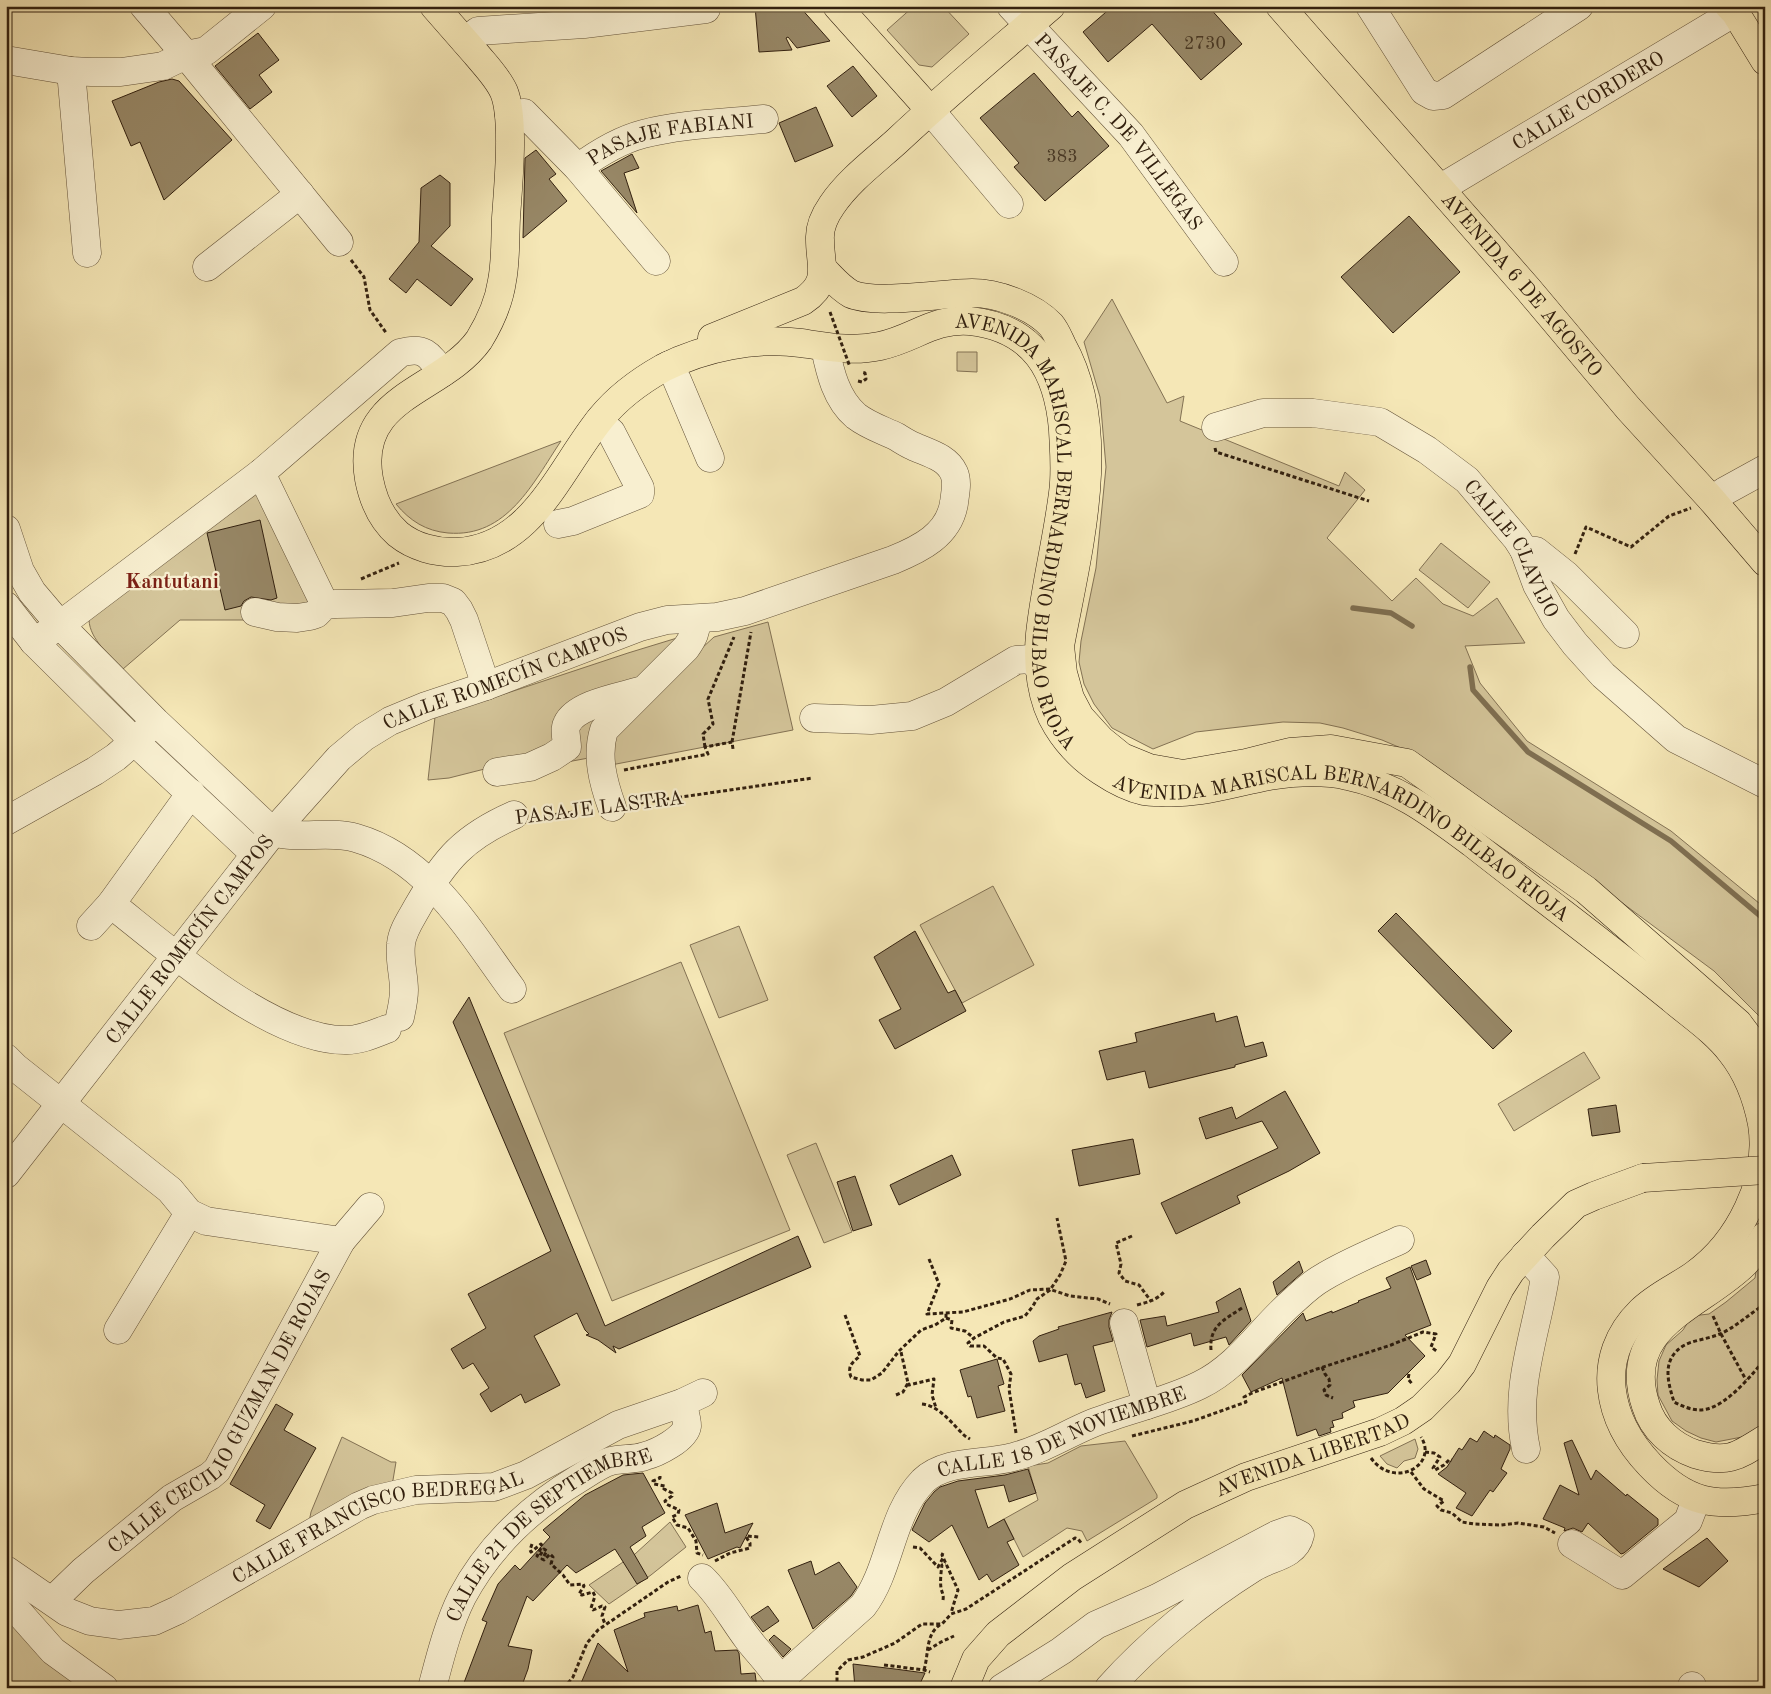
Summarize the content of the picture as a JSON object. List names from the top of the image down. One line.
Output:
{"streets":{"main road":["AVENIDA 6 DE AGOSTO","AVENIDA MARISCAL BERNARDINO BILBAO RIOJA","AVENIDA LIBERTAD"],"street":["CALLE CORDERO","PASAJE C. DE VILLEGAS","PASAJE FABIANI","CALLE CLAVIJO","CALLE ROMECÍN CAMPOS","PASAJE LASTRA","CALLE CECILIO GUZMAN DE ROJAS","CALLE 18 DE NOVIEMBRE","CALLE FRANCISCO BEDREGAL","CALLE 21 DE SEPTIEMBRE"]},"crossings":[["CALLE CORDERO","AVENIDA 6 DE AGOSTO"],["AVENIDA 6 DE AGOSTO","CALLE CLAVIJO"],["AVENIDA MARISCAL BERNARDINO BILBAO RIOJA","CALLE ROMECÍN CAMPOS"],["CALLE ROMECÍN CAMPOS","PASAJE LASTRA"],["CALLE CECILIO GUZMAN DE ROJAS","CALLE FRANCISCO BEDREGAL"],["CALLE FRANCISCO BEDREGAL","CALLE 21 DE SEPTIEMBRE"]],"districts":["Kantutani"],"house_numbers":["2730","383"]}
